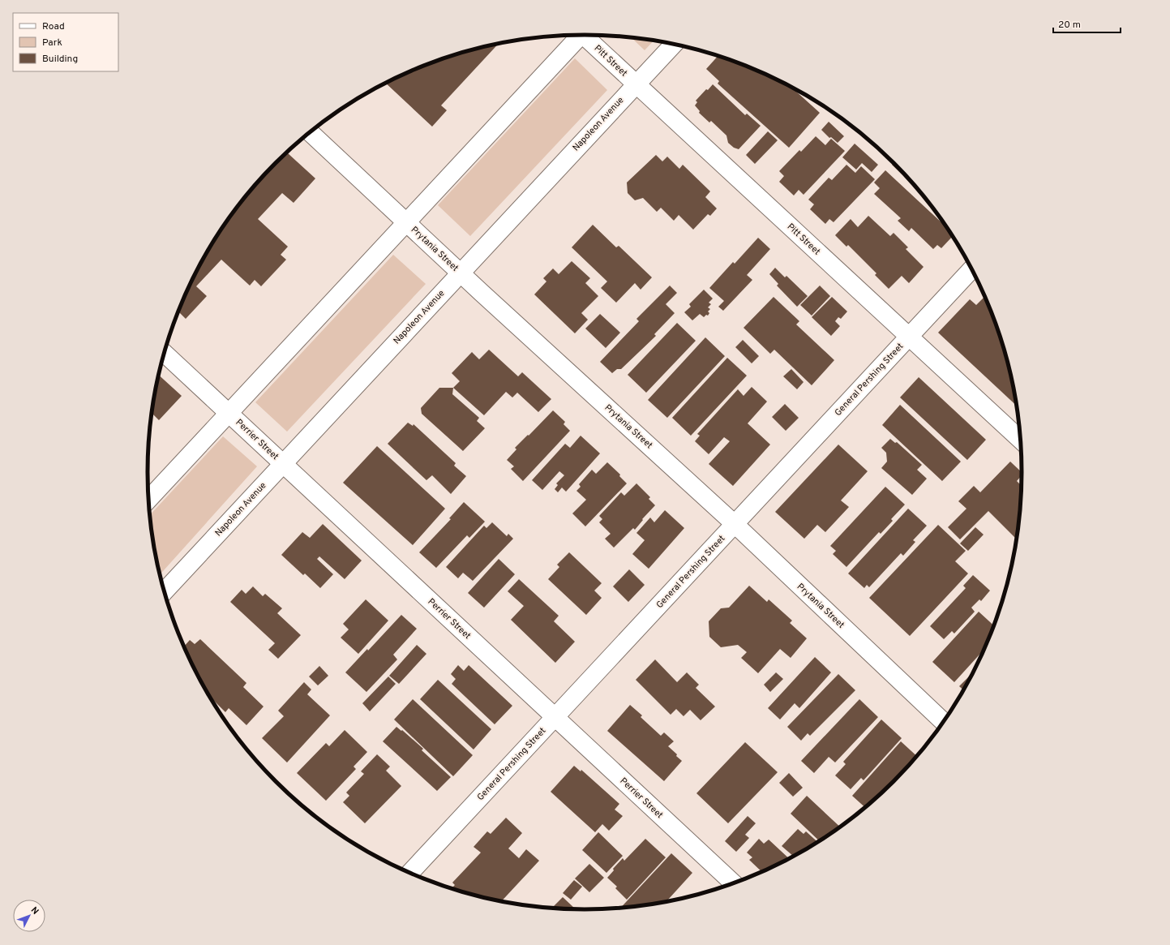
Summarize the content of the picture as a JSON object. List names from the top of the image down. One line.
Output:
{"streets":{"street":["Pitt Street","Napoleon Avenue","Prytania Street","General Pershing Street","Perrier Street"]},"crossings":[["Pitt Street","Napoleon Avenue"],["Pitt Street","General Pershing Street"],["Napoleon Avenue","Prytania Street"],["Napoleon Avenue","Perrier Street"],["Prytania Street","General Pershing Street"],["General Pershing Street","Perrier Street"]],"legend":["Road","Park","Building"],"scale_bar":"20 m","north":"top right"}
